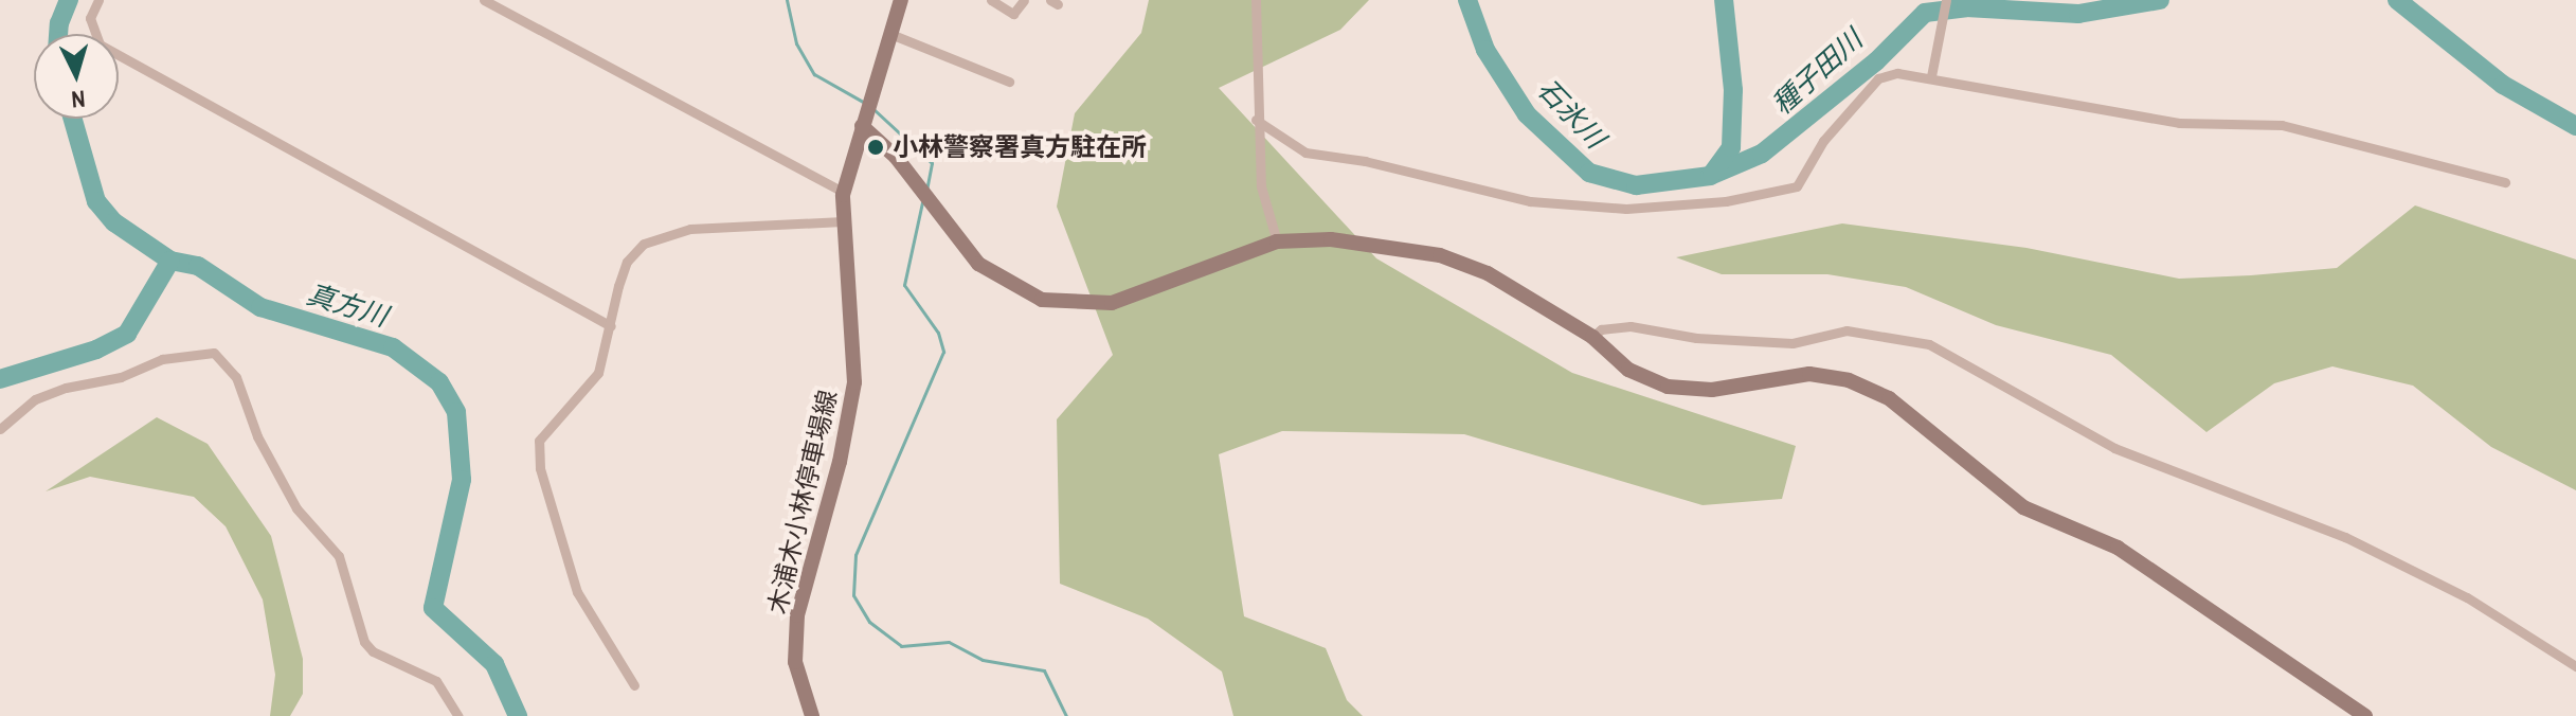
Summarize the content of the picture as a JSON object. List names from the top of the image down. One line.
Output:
{"streets":{"street":["木浦木小林停車場線"]},"water":["種子田川","石氷川","真方川"],"places":["小林警察署真方駐在所"],"north":"bottom"}
